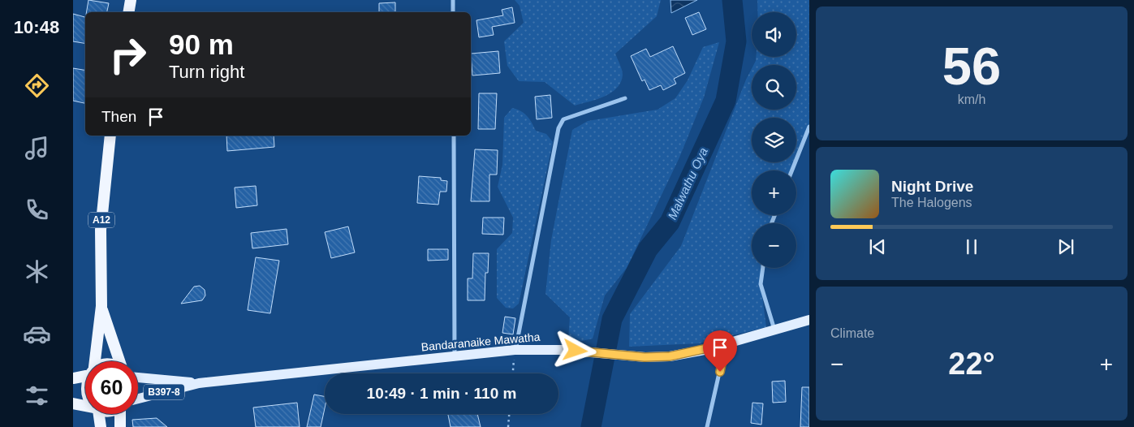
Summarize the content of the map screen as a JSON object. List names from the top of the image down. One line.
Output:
{"streets":{"highway":["A12"],"main road":["Bandaranaike Mawatha","B397-8"]},"water":["Malwathu Oya"],"page":{"tabs":"10:48","tile":[["56","km/h"],"Climate"],"map_buttons":["+","−"],"turn":["90 m","Turn right"],"then":"Then","song":["Night Drive","The Halogens"],"heat":["−","22°","+"],"limit":"60","trip":"10:49 · 1 min · 110 m"}}
